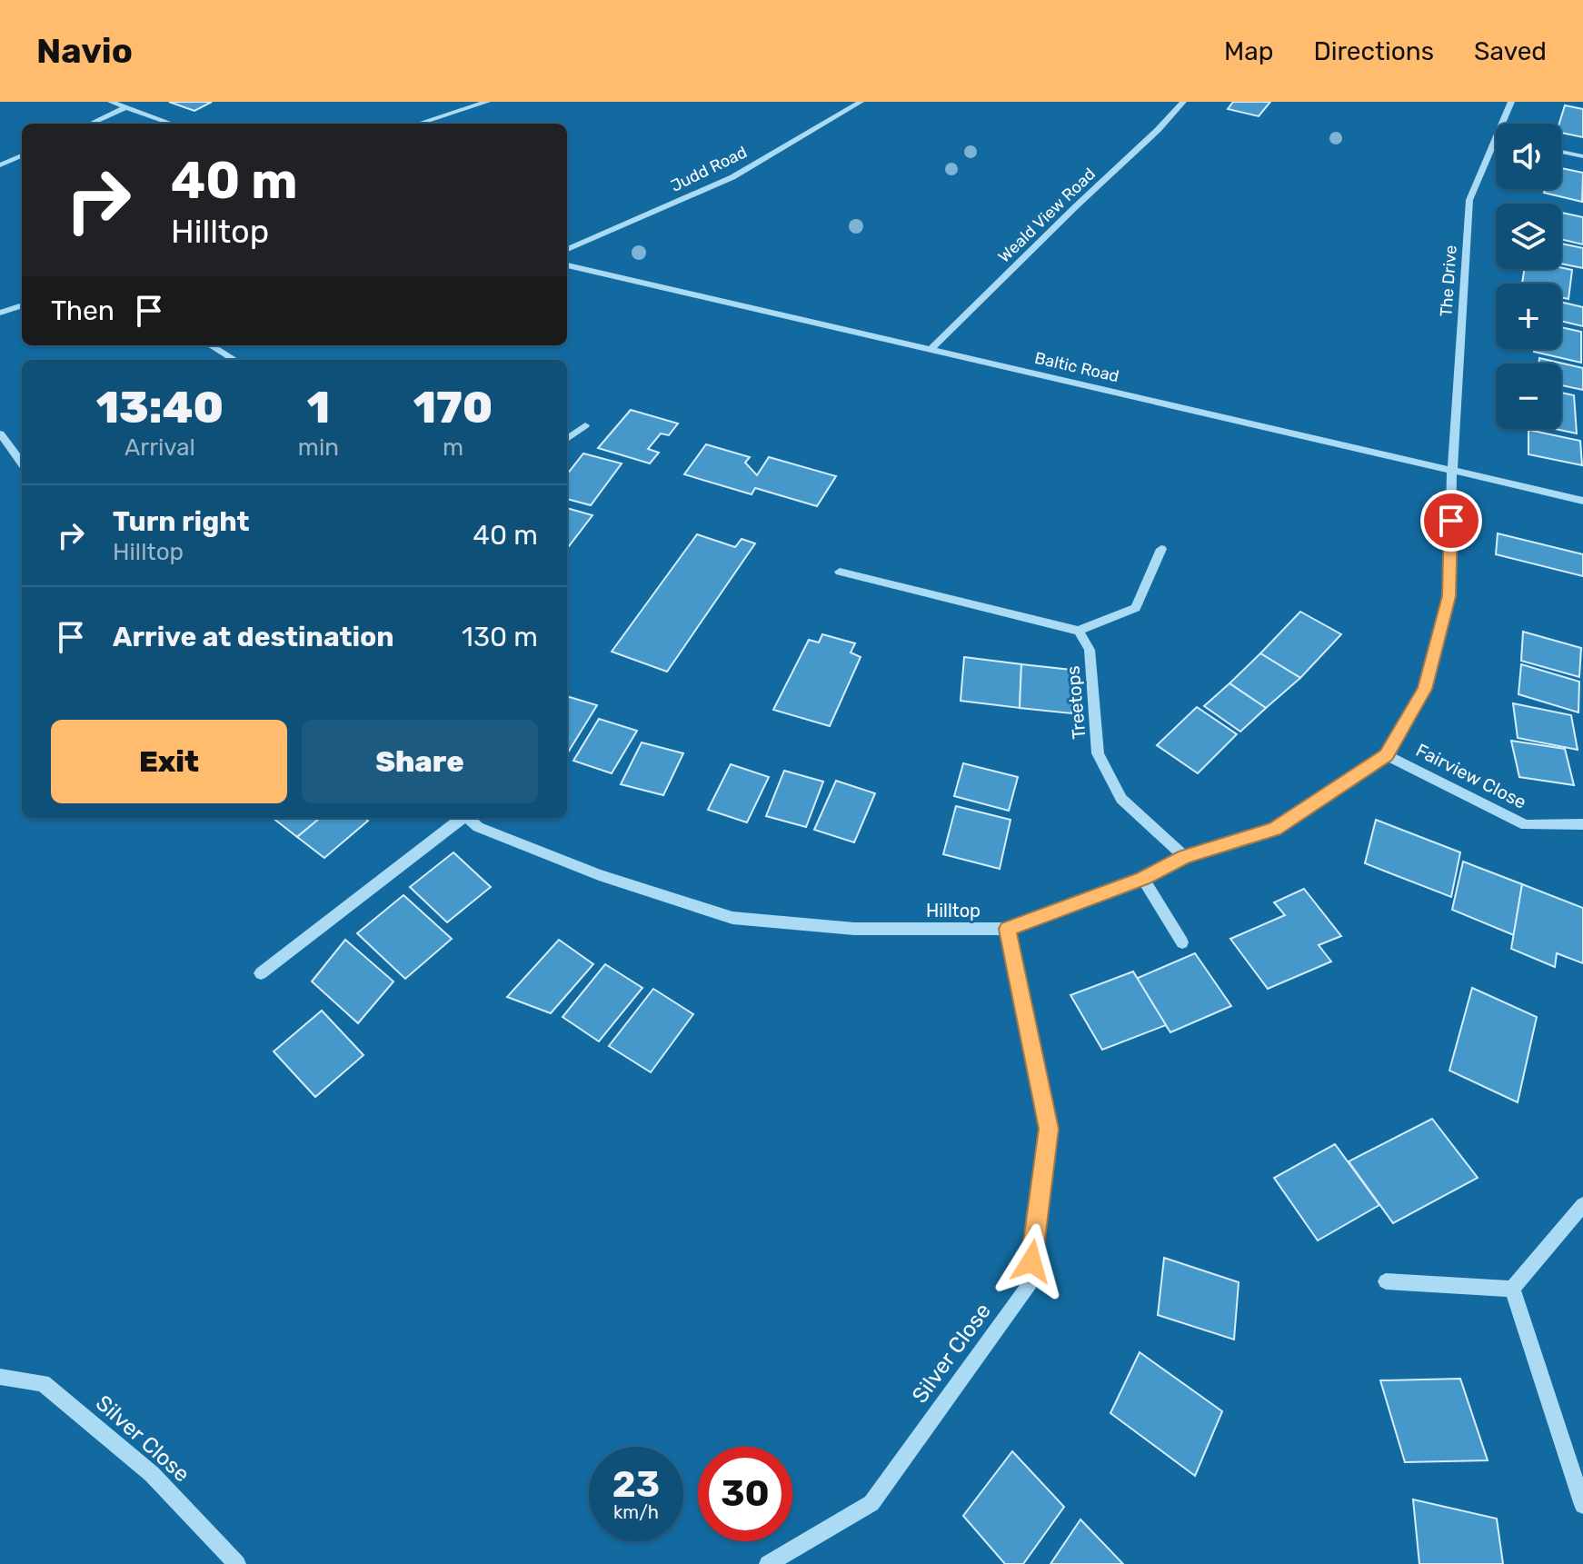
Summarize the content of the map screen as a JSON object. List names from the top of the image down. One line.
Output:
{"streets":{"street":["Judd Road","Weald View Road","The Drive","Baltic Road","Treetops","Fairview Close","Hilltop","Silver Close"]},"crossings":[["Weald View Road","Baltic Road"],["The Drive","Baltic Road"],["The Drive","Hilltop"],["Baltic Road","Hilltop"],["Treetops","Hilltop"],["Fairview Close","Hilltop"],["Hilltop","Silver Close"]],"page":{"header":"Navio","nav":["Map","Directions","Saved"],"map_buttons":["+","−"],"turn":["40 m","Hilltop"],"then":"Then","eta":["13:40","Arrival","1","min","170","m"],"list":[{"name":"Turn right","note":"Hilltop","value":"40 m"},{"name":"Arrive at destination","value":"130 m"}],"buttons":["Exit","Share"],"speed":"23 km/h","limit":"30"}}
